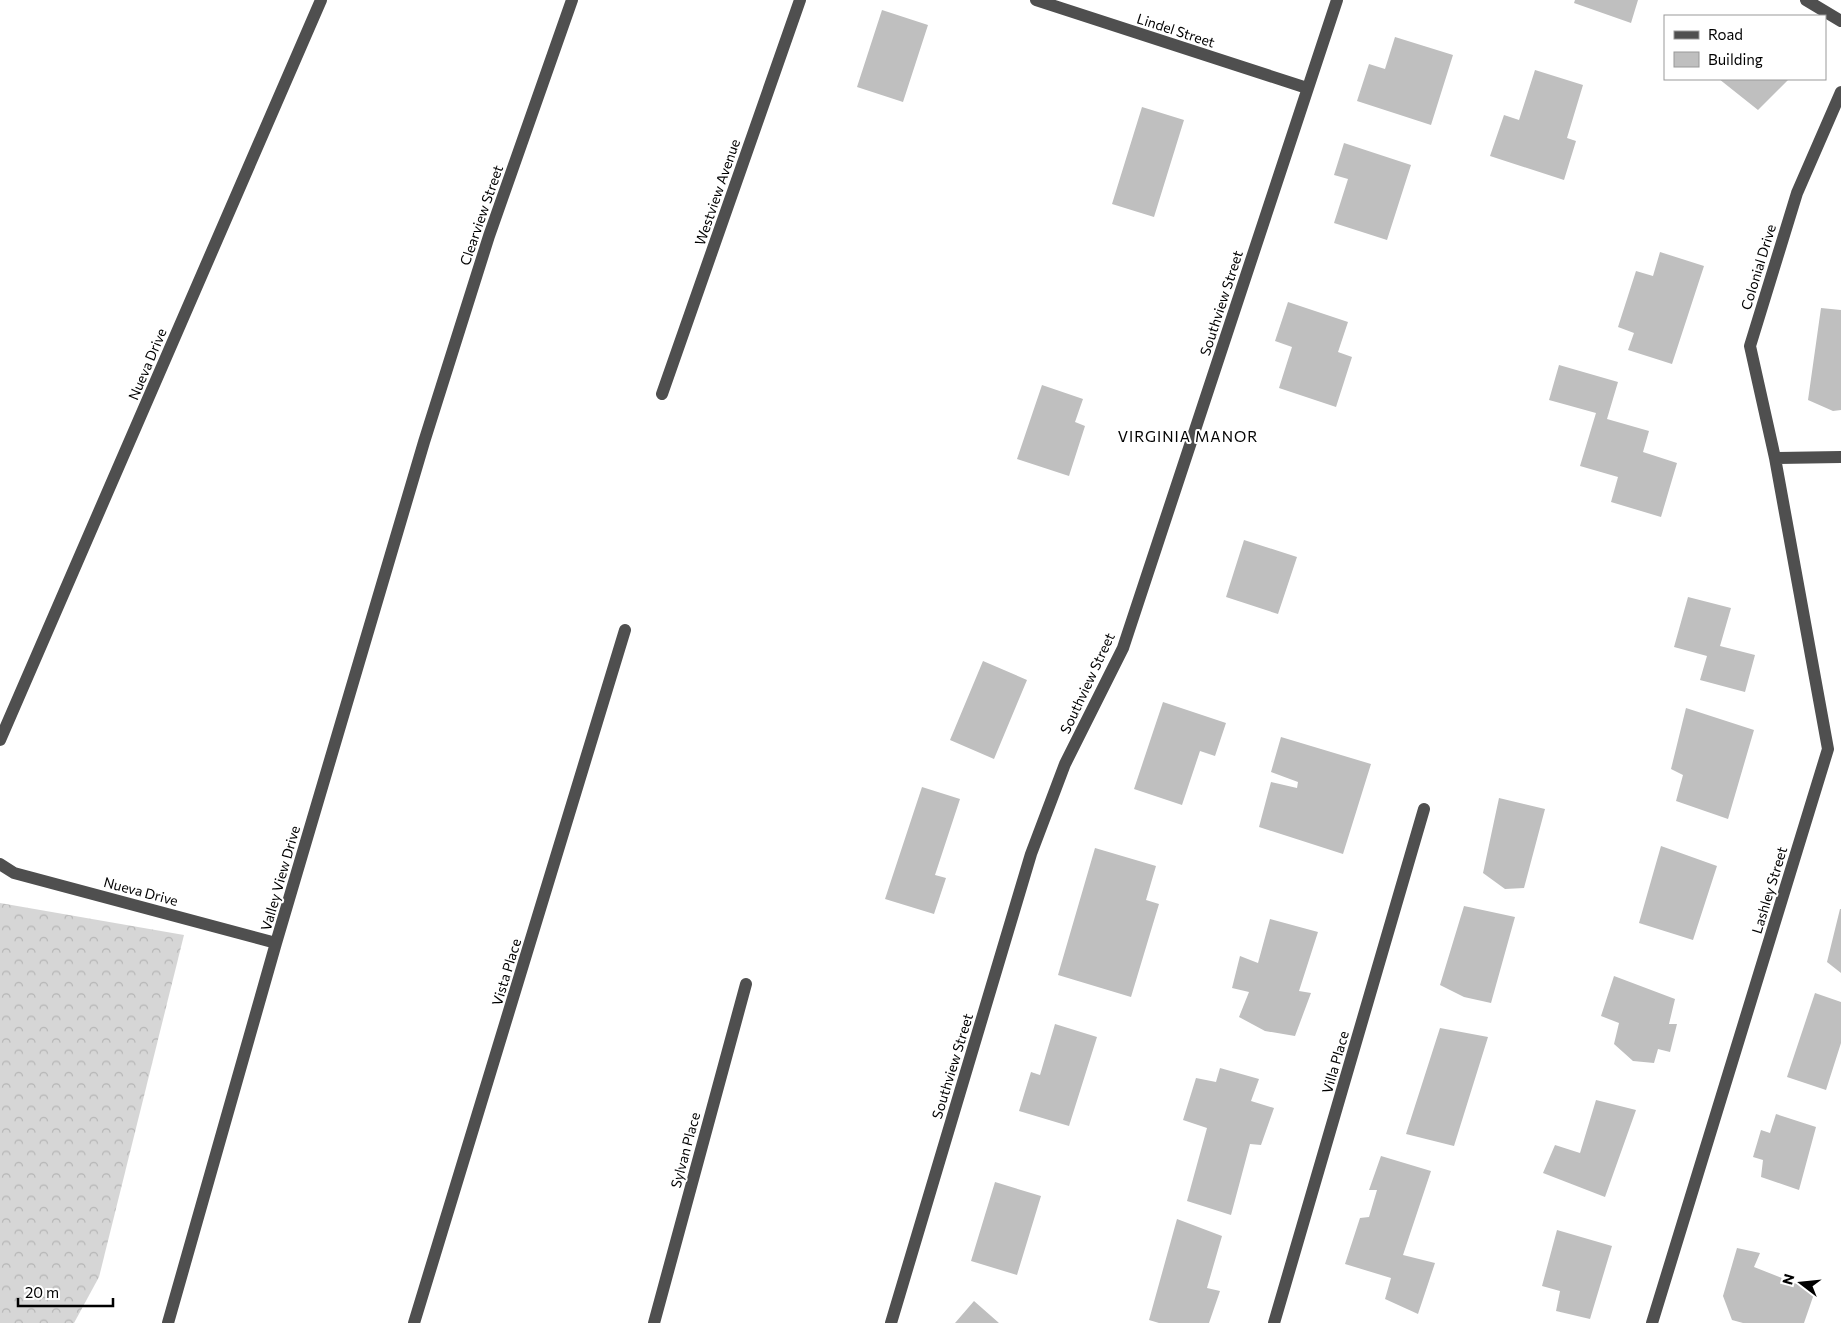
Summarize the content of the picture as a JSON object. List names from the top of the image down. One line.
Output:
{"streets":{"street":["Lindel Street","Westview Avenue","Clearview Street","Colonial Drive","Southview Street","Nueva Drive","Valley View Drive","Lashley Street","Vista Place","Villa Place","Sylvan Place"]},"crossings":[["Lindel Street","Southview Street"],["Clearview Street","Valley View Drive"],["Colonial Drive","Lashley Street"],["Nueva Drive","Valley View Drive"]],"districts":["VIRGINIA MANOR"],"legend":["Road","Building"],"scale_bar":"20 m","north":"left"}
